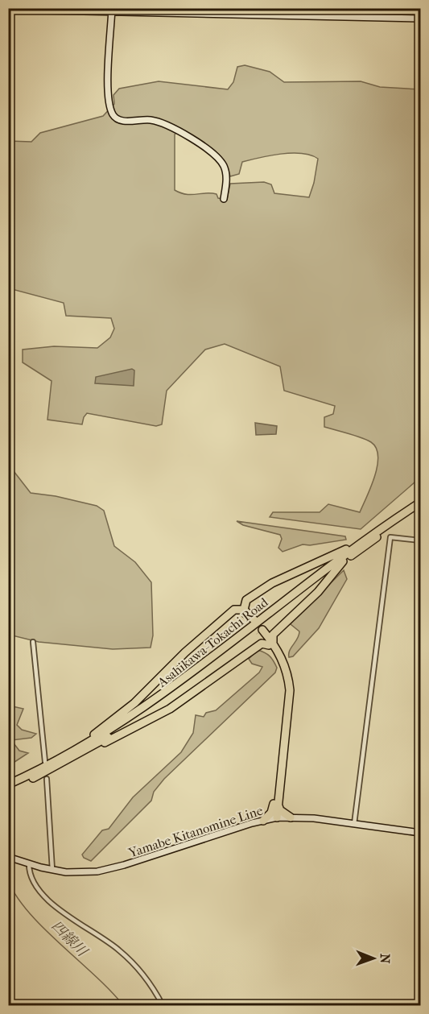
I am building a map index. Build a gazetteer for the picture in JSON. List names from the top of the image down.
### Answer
{
  "streets": {
    "highway": ["Asahikawa-Tokachi Road"],
    "street": ["Yamabe Kitanomine Line"]
  },
  "water": ["四線川"],
  "north": "right"
}
